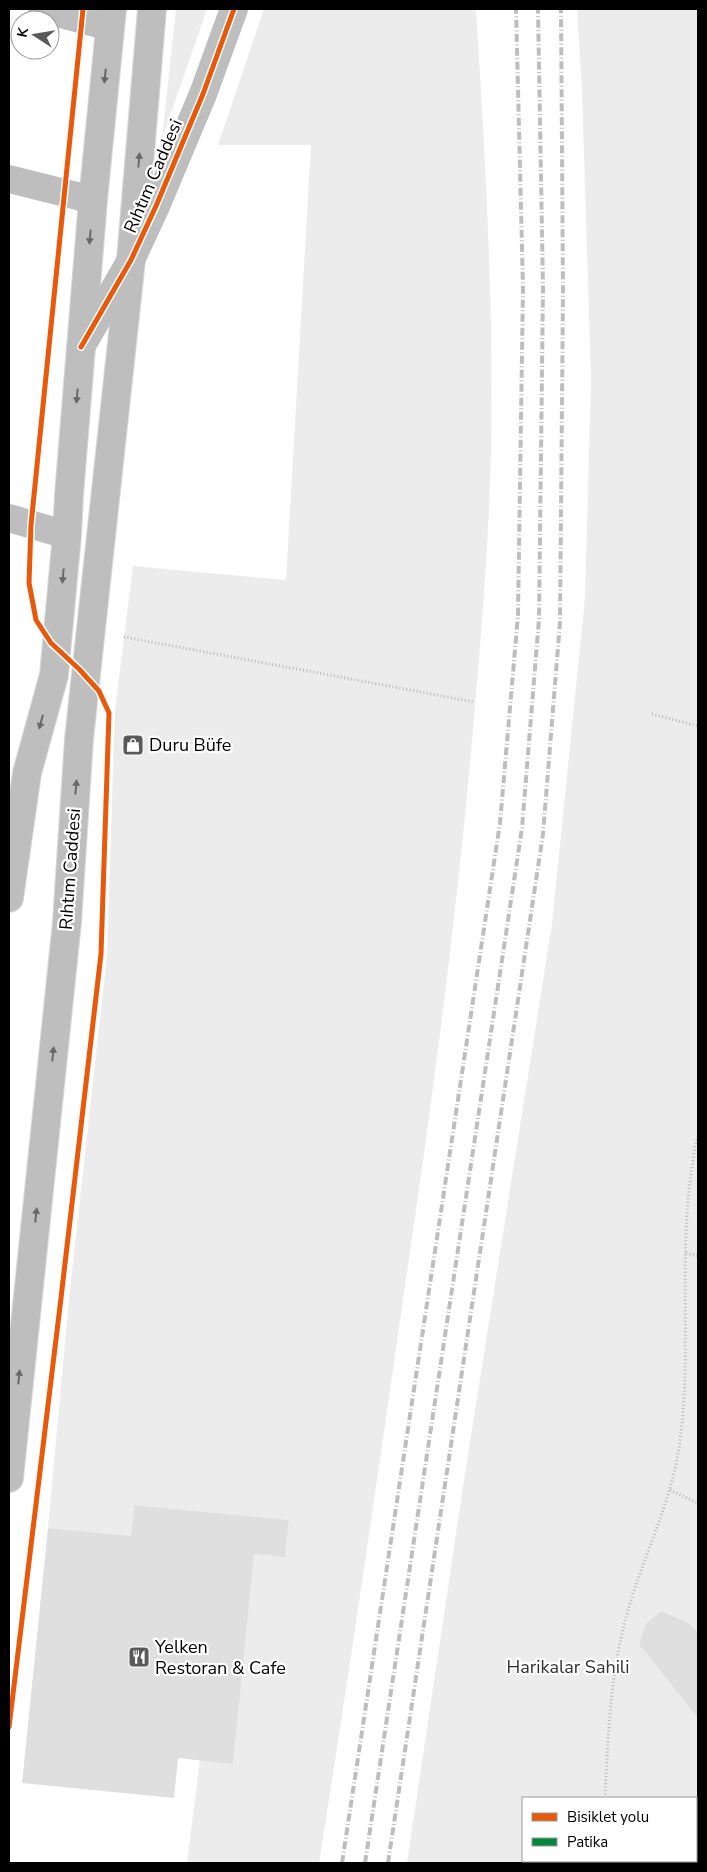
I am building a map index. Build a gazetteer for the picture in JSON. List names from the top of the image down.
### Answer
{
  "streets": {
    "main road": ["Rıhtım Caddesi"]
  },
  "parks": ["Harikalar Sahili"],
  "places": {
    "shop": ["Duru Büfe"],
    "restaurant": ["Yelken Restoran & Cafe"]
  },
  "legend": ["Bisiklet yolu", "Patika"],
  "north": "left"
}
